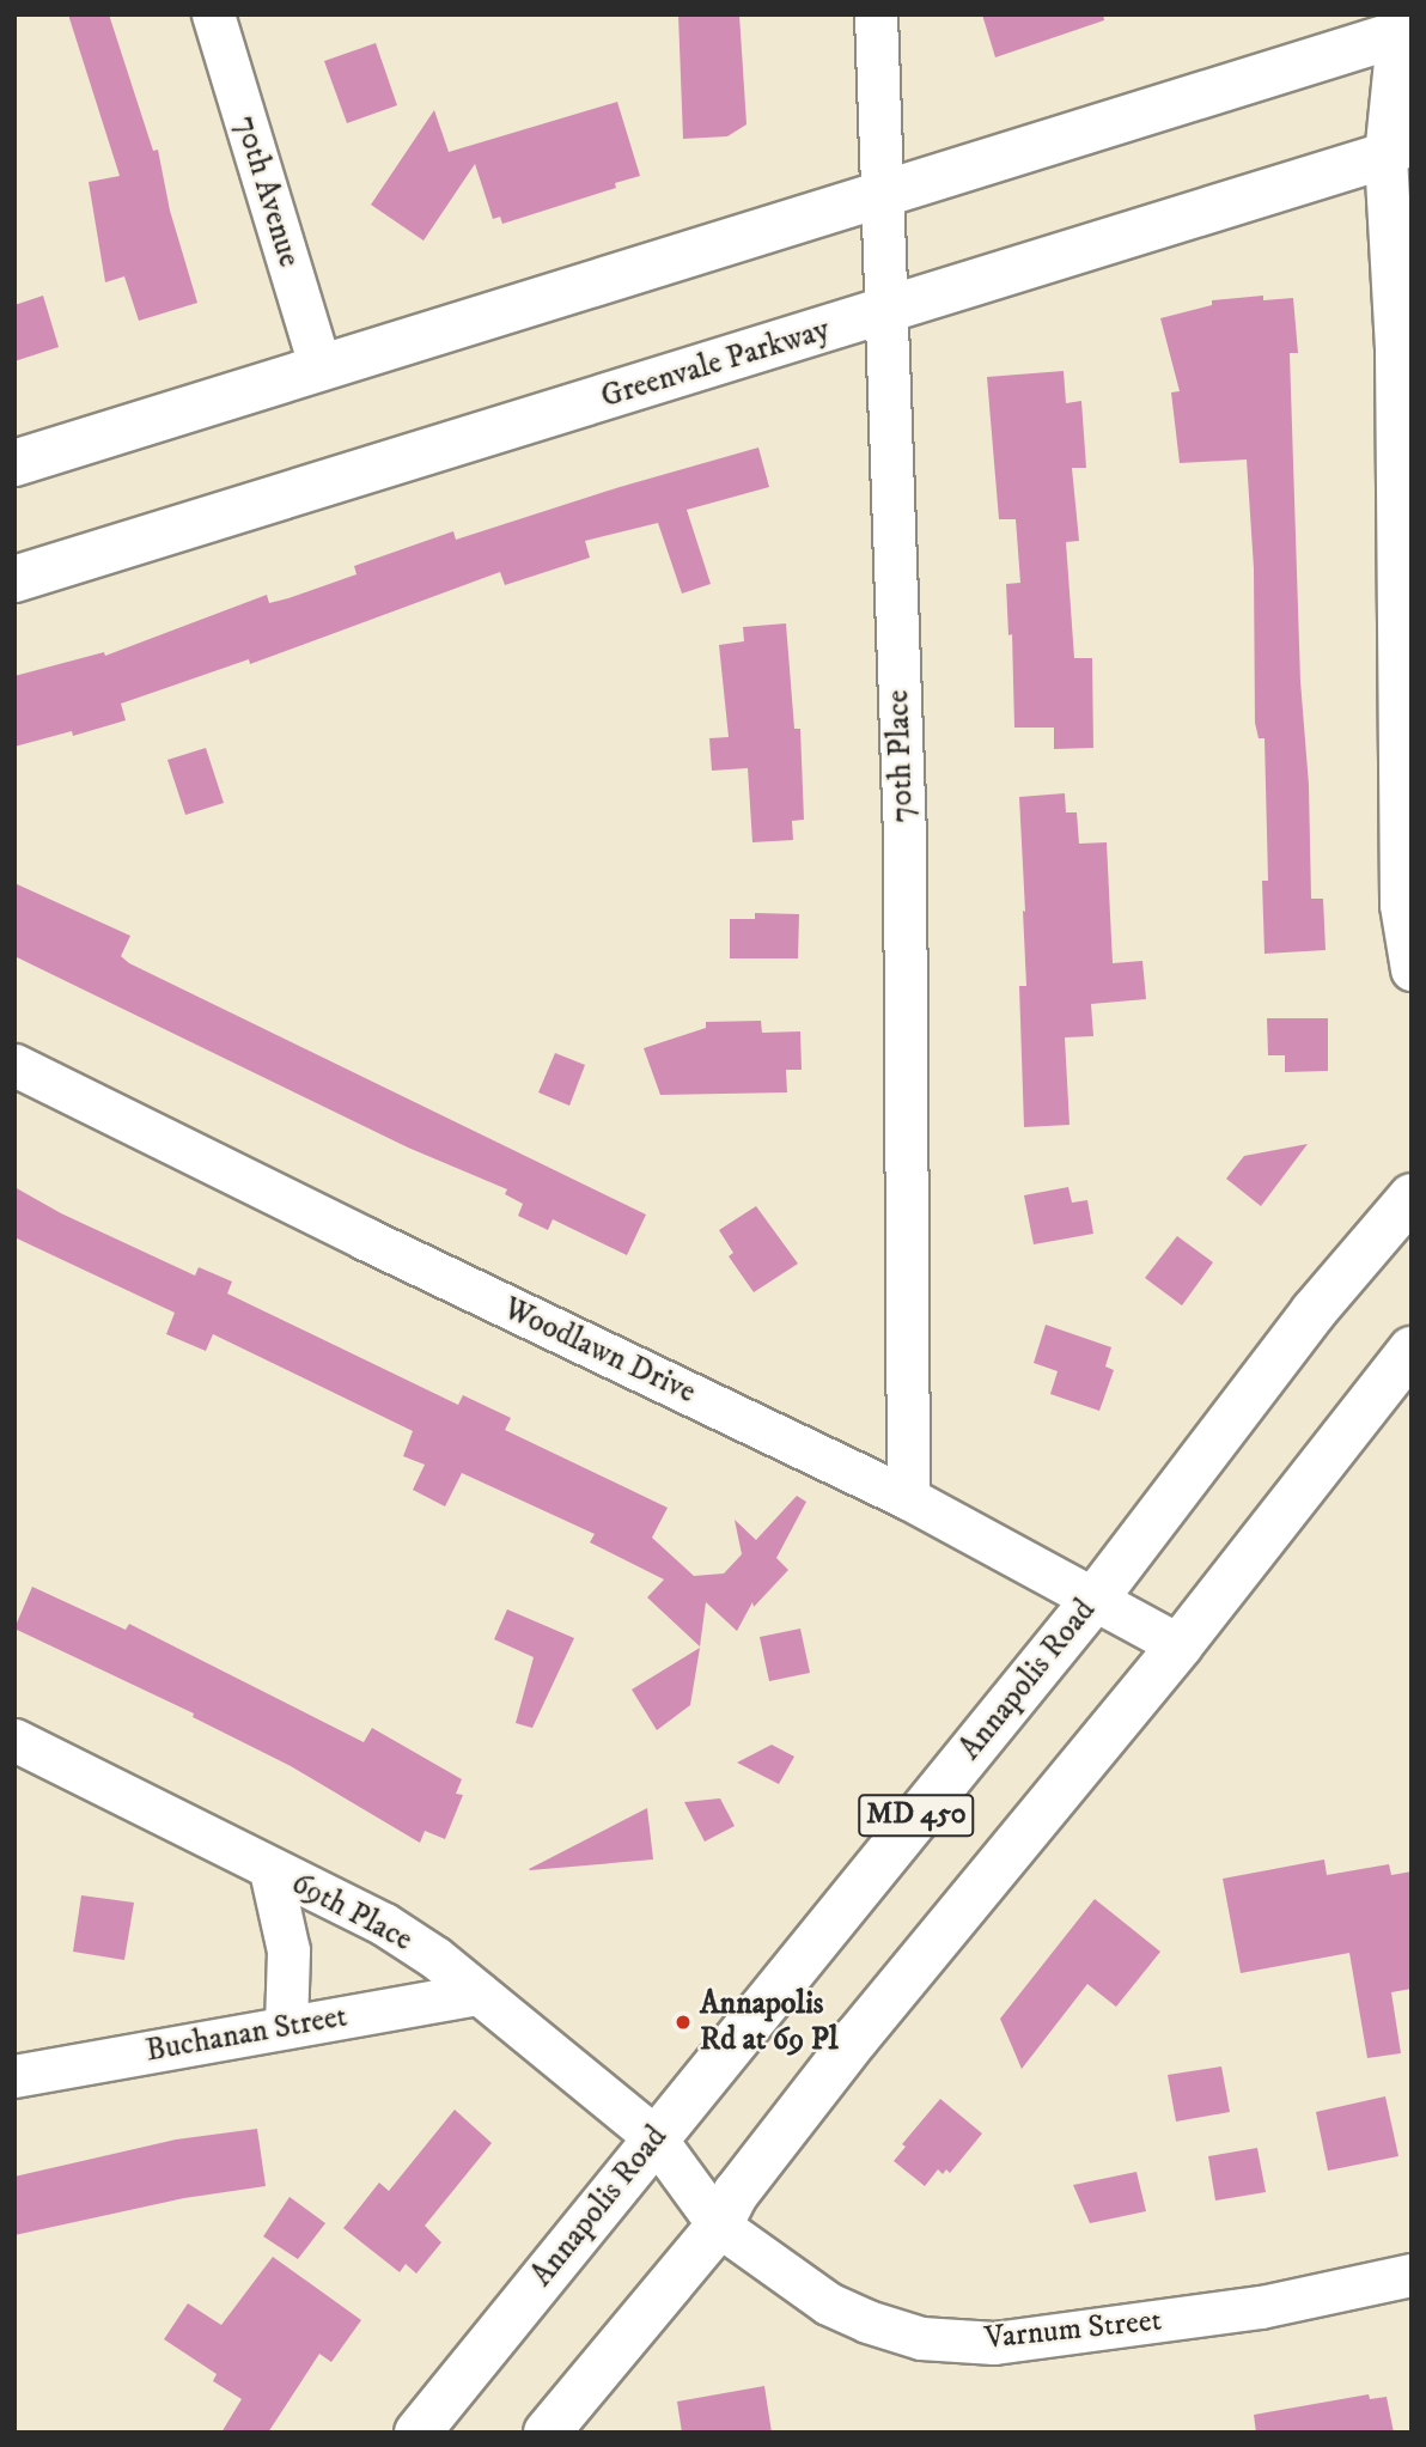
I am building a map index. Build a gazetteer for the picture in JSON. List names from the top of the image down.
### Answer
{
  "streets": {
    "main road": ["Greenvale Parkway", "Annapolis Road", "MD 450"],
    "street": [
      "70th Avenue",
      "70th Place",
      "Woodlawn Drive",
      "69th Place",
      "Buchanan Street",
      "Varnum Street"
    ]
  },
  "crossings": [
    ["Greenvale Parkway", "70th Place"],
    ["70th Place", "Woodlawn Drive"],
    ["Woodlawn Drive", "Annapolis Road"],
    ["Woodlawn Drive", "MD 450"],
    ["Annapolis Road", "69th Place"],
    ["Annapolis Road", "Varnum Street"],
    ["MD 450", "Varnum Street"],
    ["69th Place", "Buchanan Street"],
    ["69th Place", "Varnum Street"]
  ],
  "places": ["Annapolis Rd at 69 Pl"]
}
